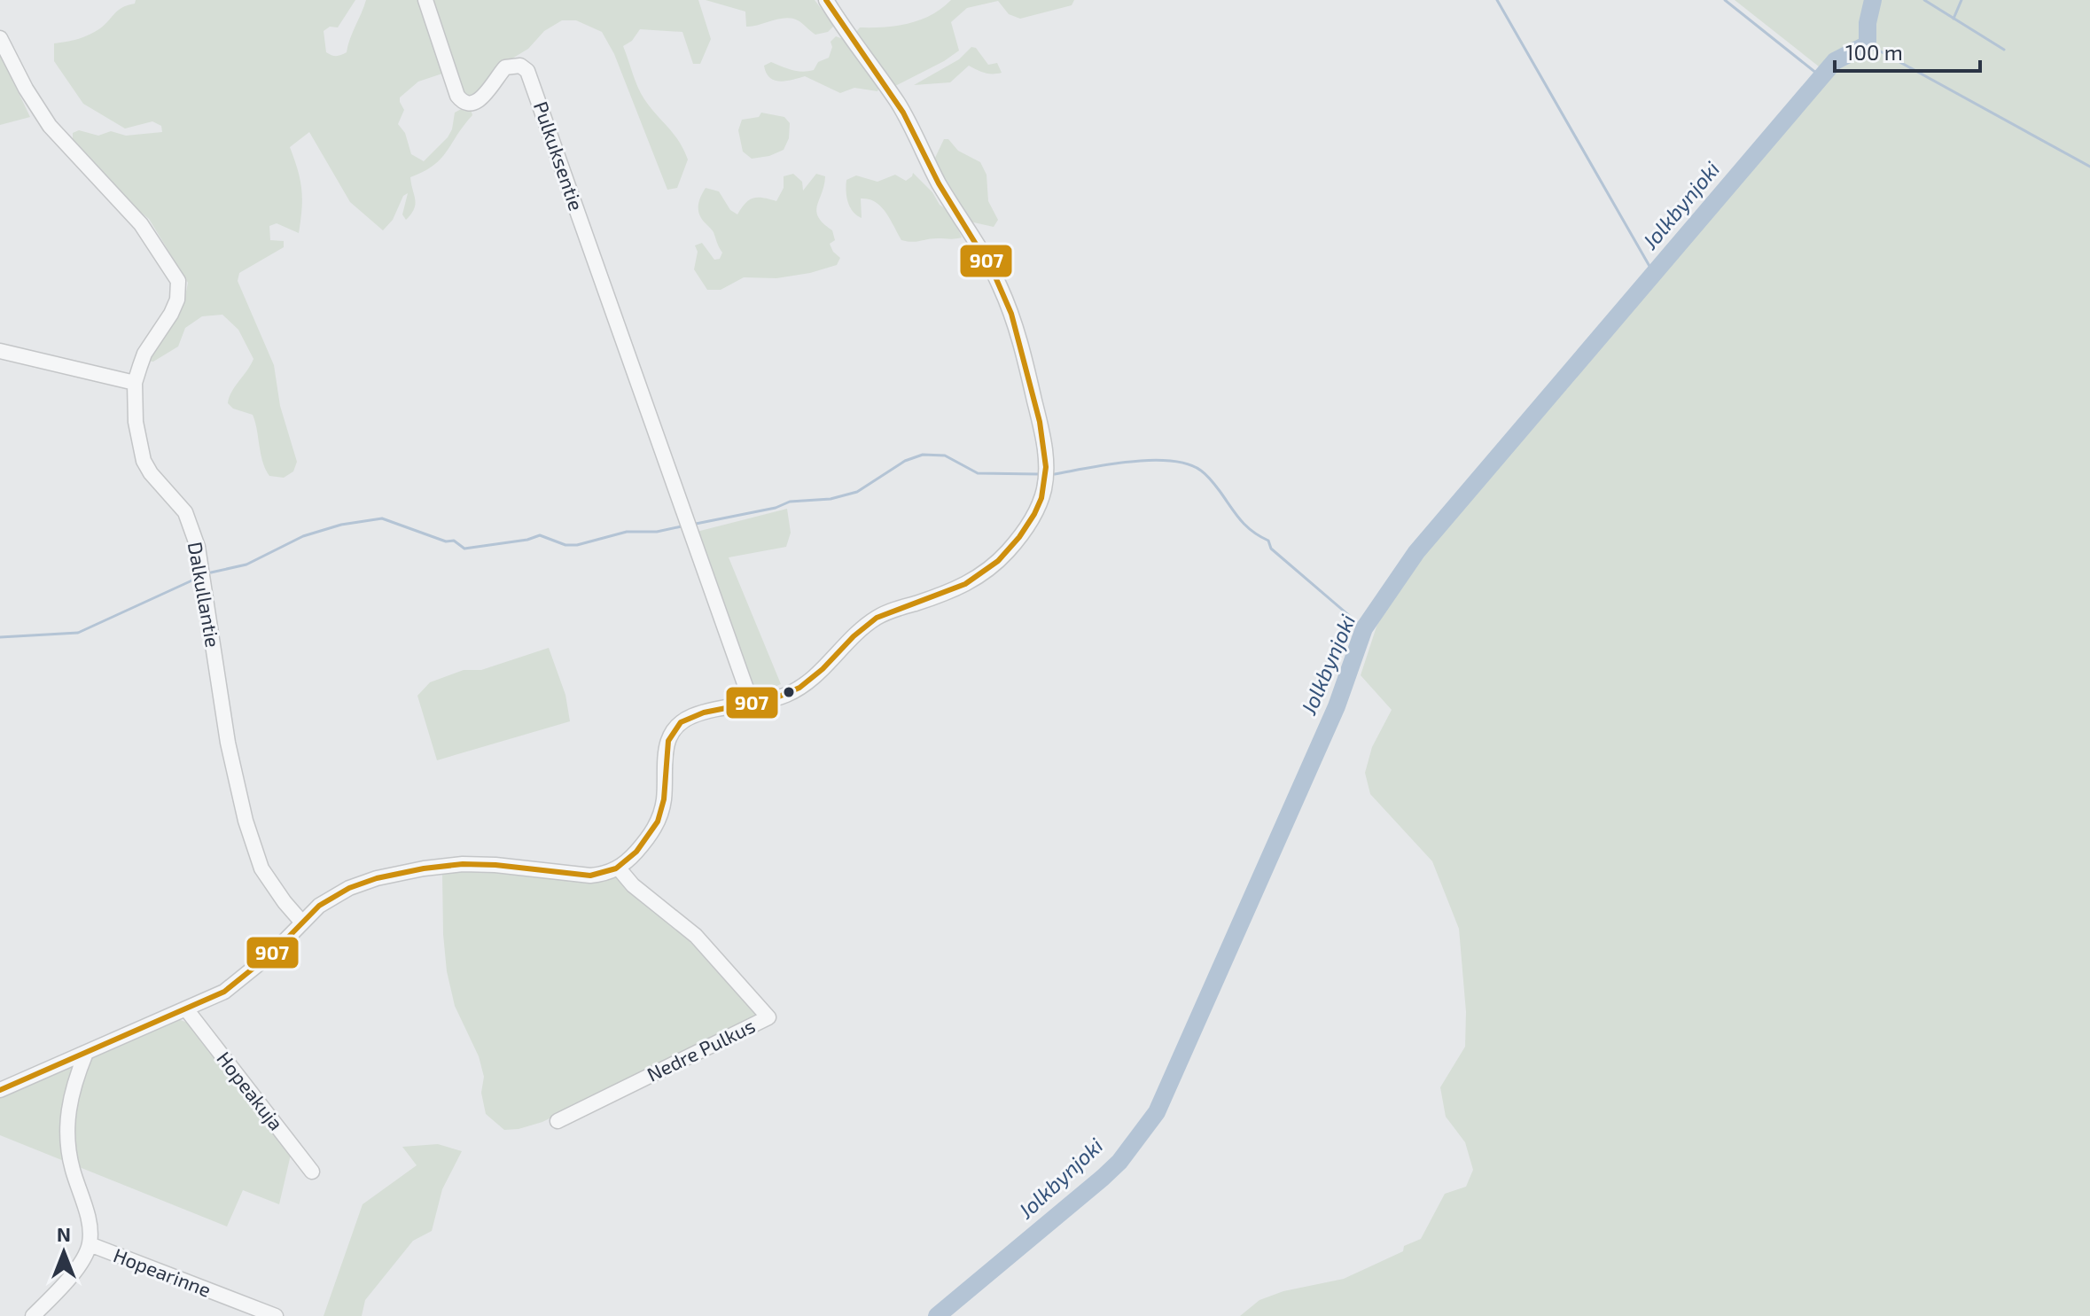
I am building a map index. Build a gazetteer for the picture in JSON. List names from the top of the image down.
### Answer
{
  "streets": {
    "street": [
      "Pulkuksentie",
      "Dalkullantie",
      "Nedre Pulkus",
      "Hopeakuja",
      "Hopearinne"
    ]
  },
  "water": ["Jolkbynjoki"],
  "lines": ["transit line 907"],
  "scale_bar": "100 m",
  "north": "top"
}
